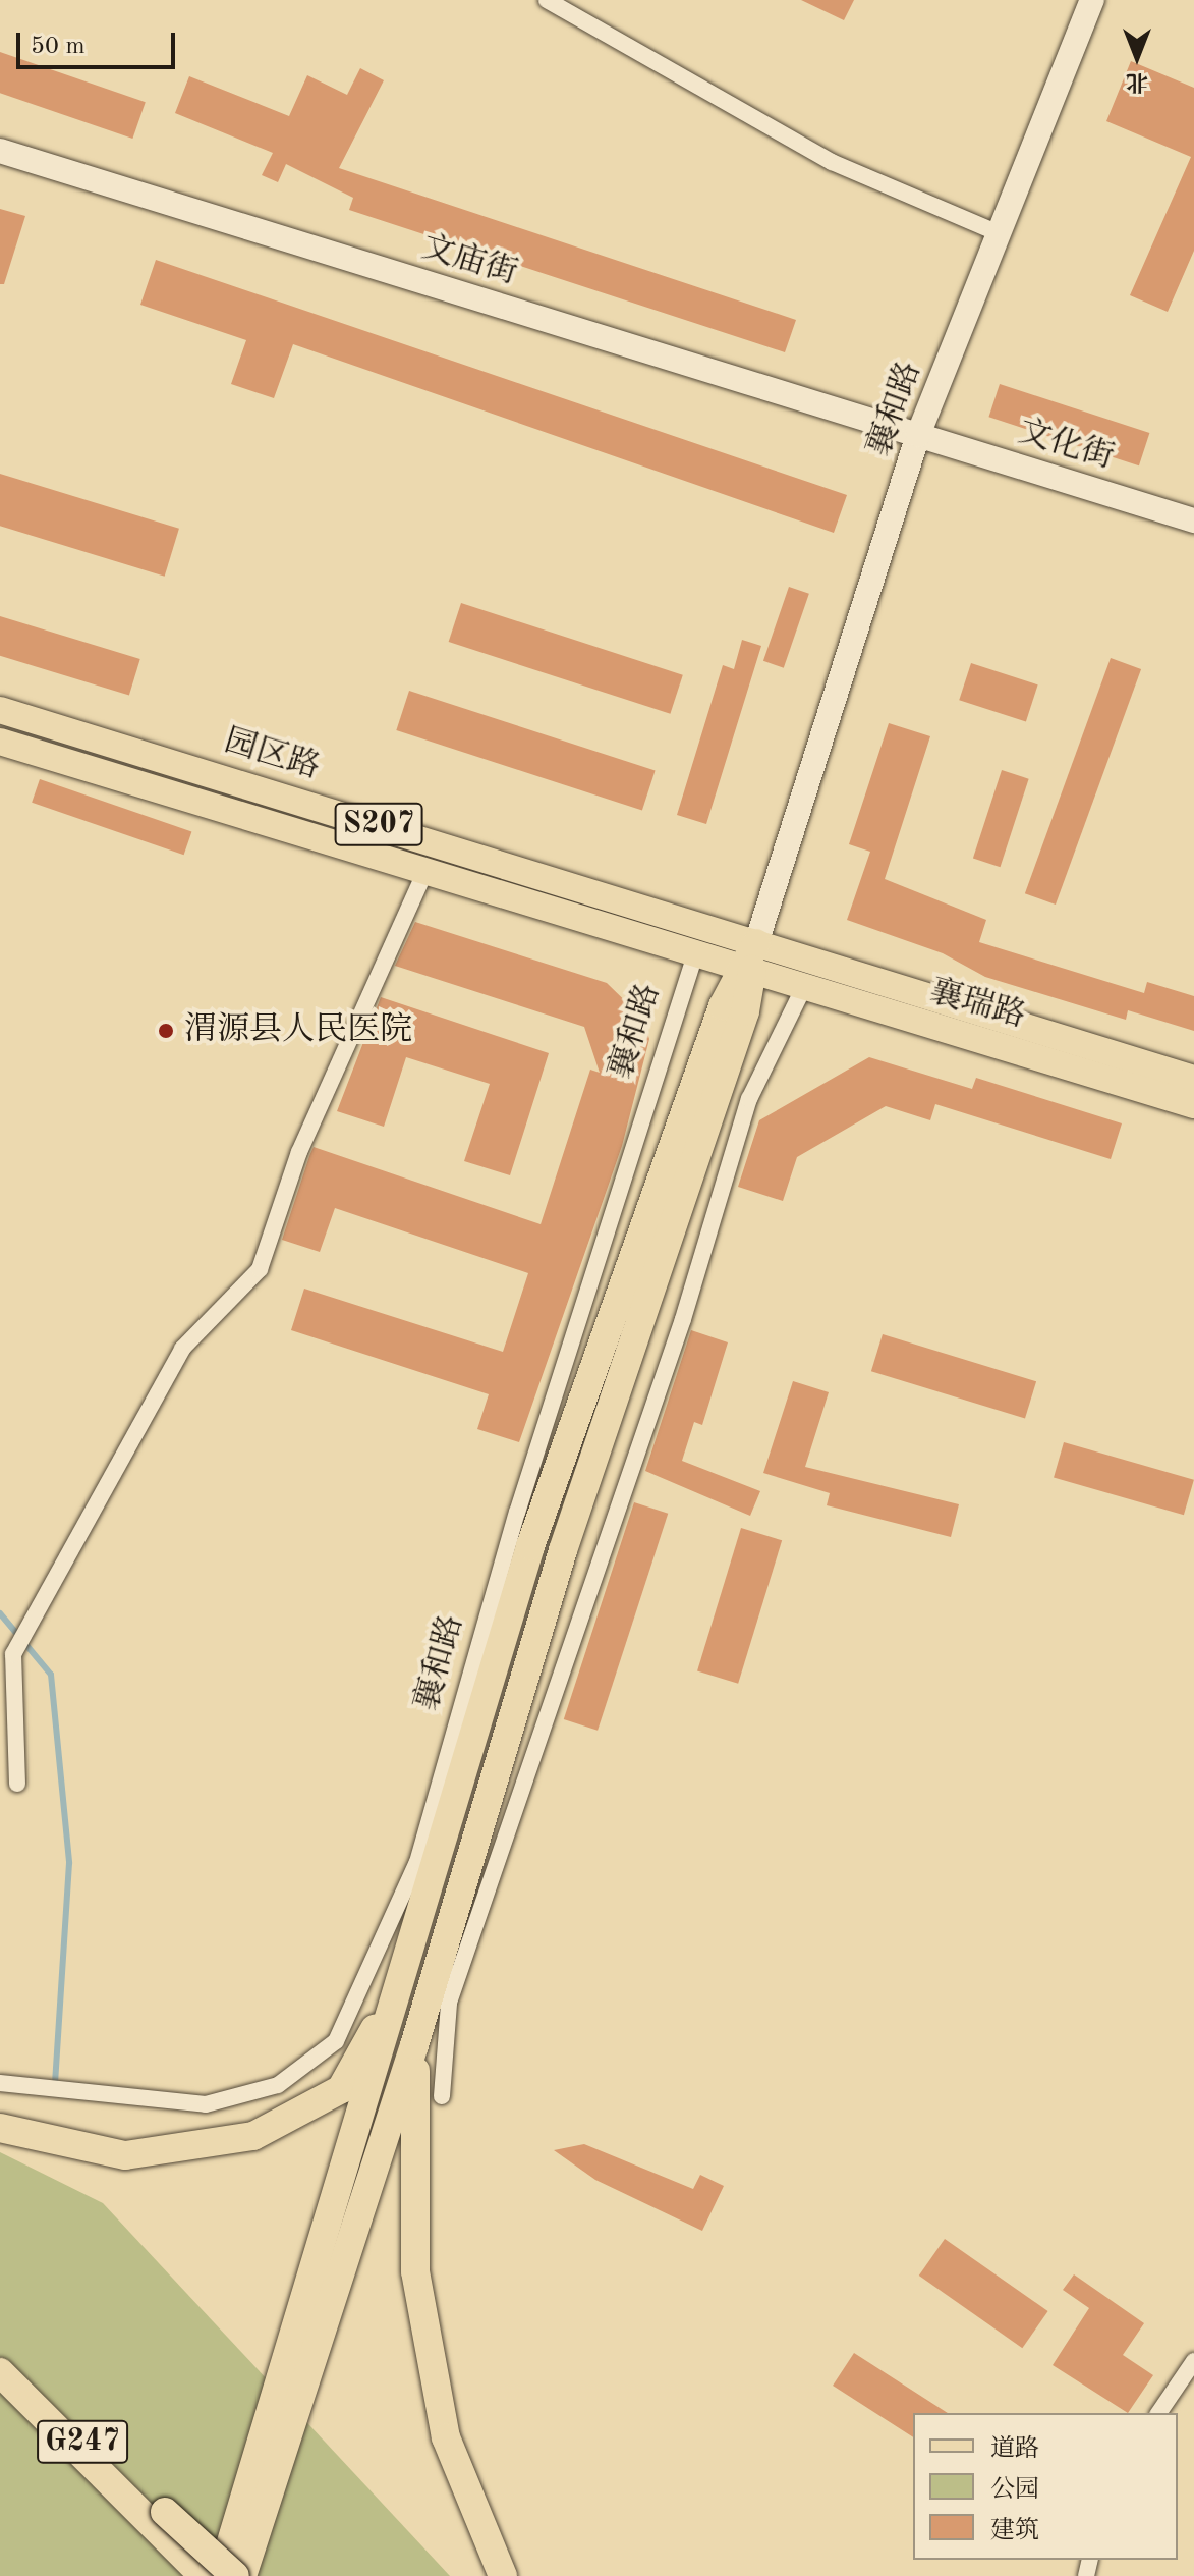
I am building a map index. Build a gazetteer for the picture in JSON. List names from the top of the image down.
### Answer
{
  "streets": {
    "highway": ["G247"],
    "main road": [
      "文庙街",
      "襄和路",
      "文化街",
      "园区路",
      "S207",
      "襄瑞路"
    ]
  },
  "crossings": [
    ["文庙街", "襄和路"],
    ["文庙街", "文化街"],
    ["襄和路", "文化街"],
    ["襄和路", "园区路"],
    ["襄和路", "襄瑞路"],
    ["园区路", "襄瑞路"]
  ],
  "places": ["渭源县人民医院"],
  "legend": ["道路", "公园", "建筑"],
  "scale_bar": "50 m",
  "north": "bottom"
}
